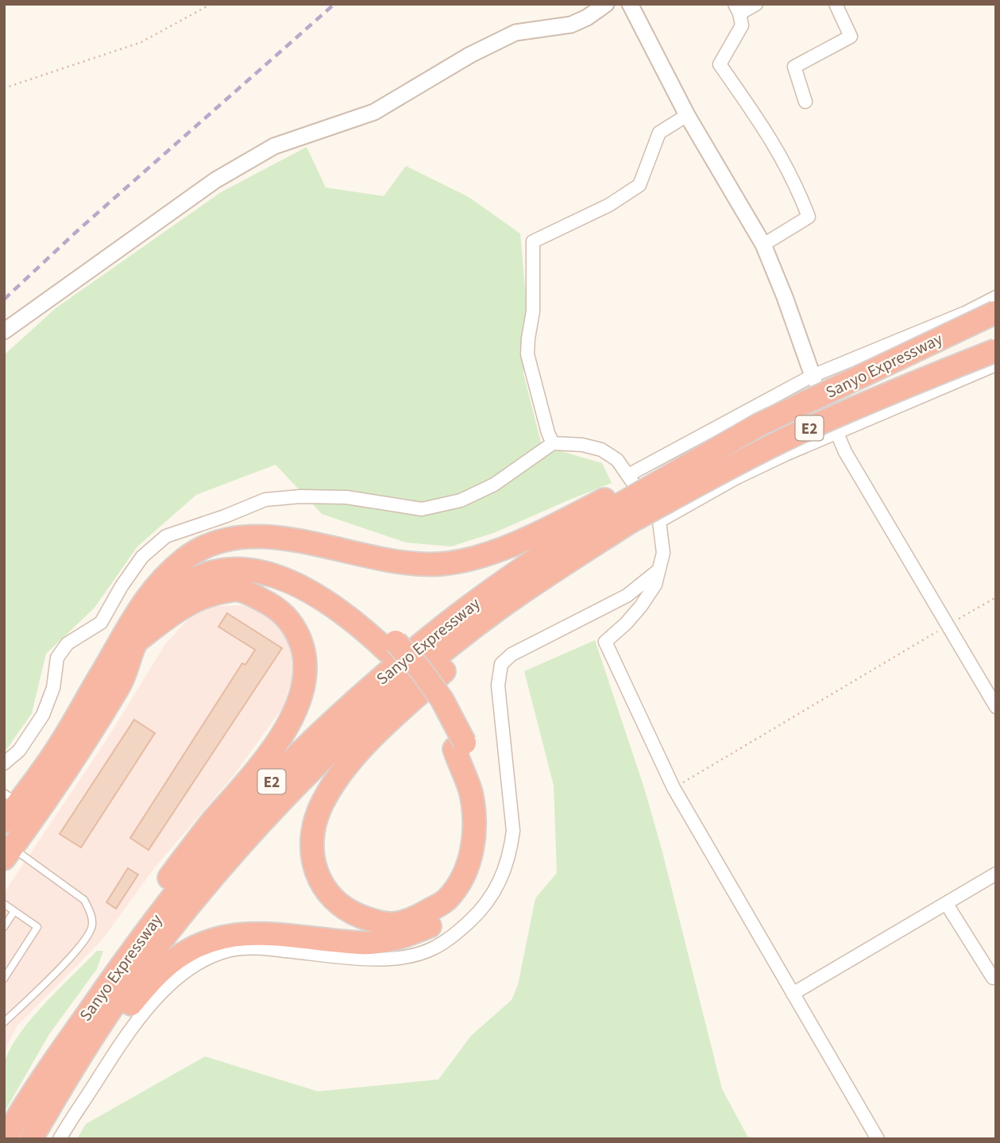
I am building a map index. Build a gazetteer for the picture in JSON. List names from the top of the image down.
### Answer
{
  "streets": {
    "highway": ["Sanyo Expressway", "E2"]
  }
}
